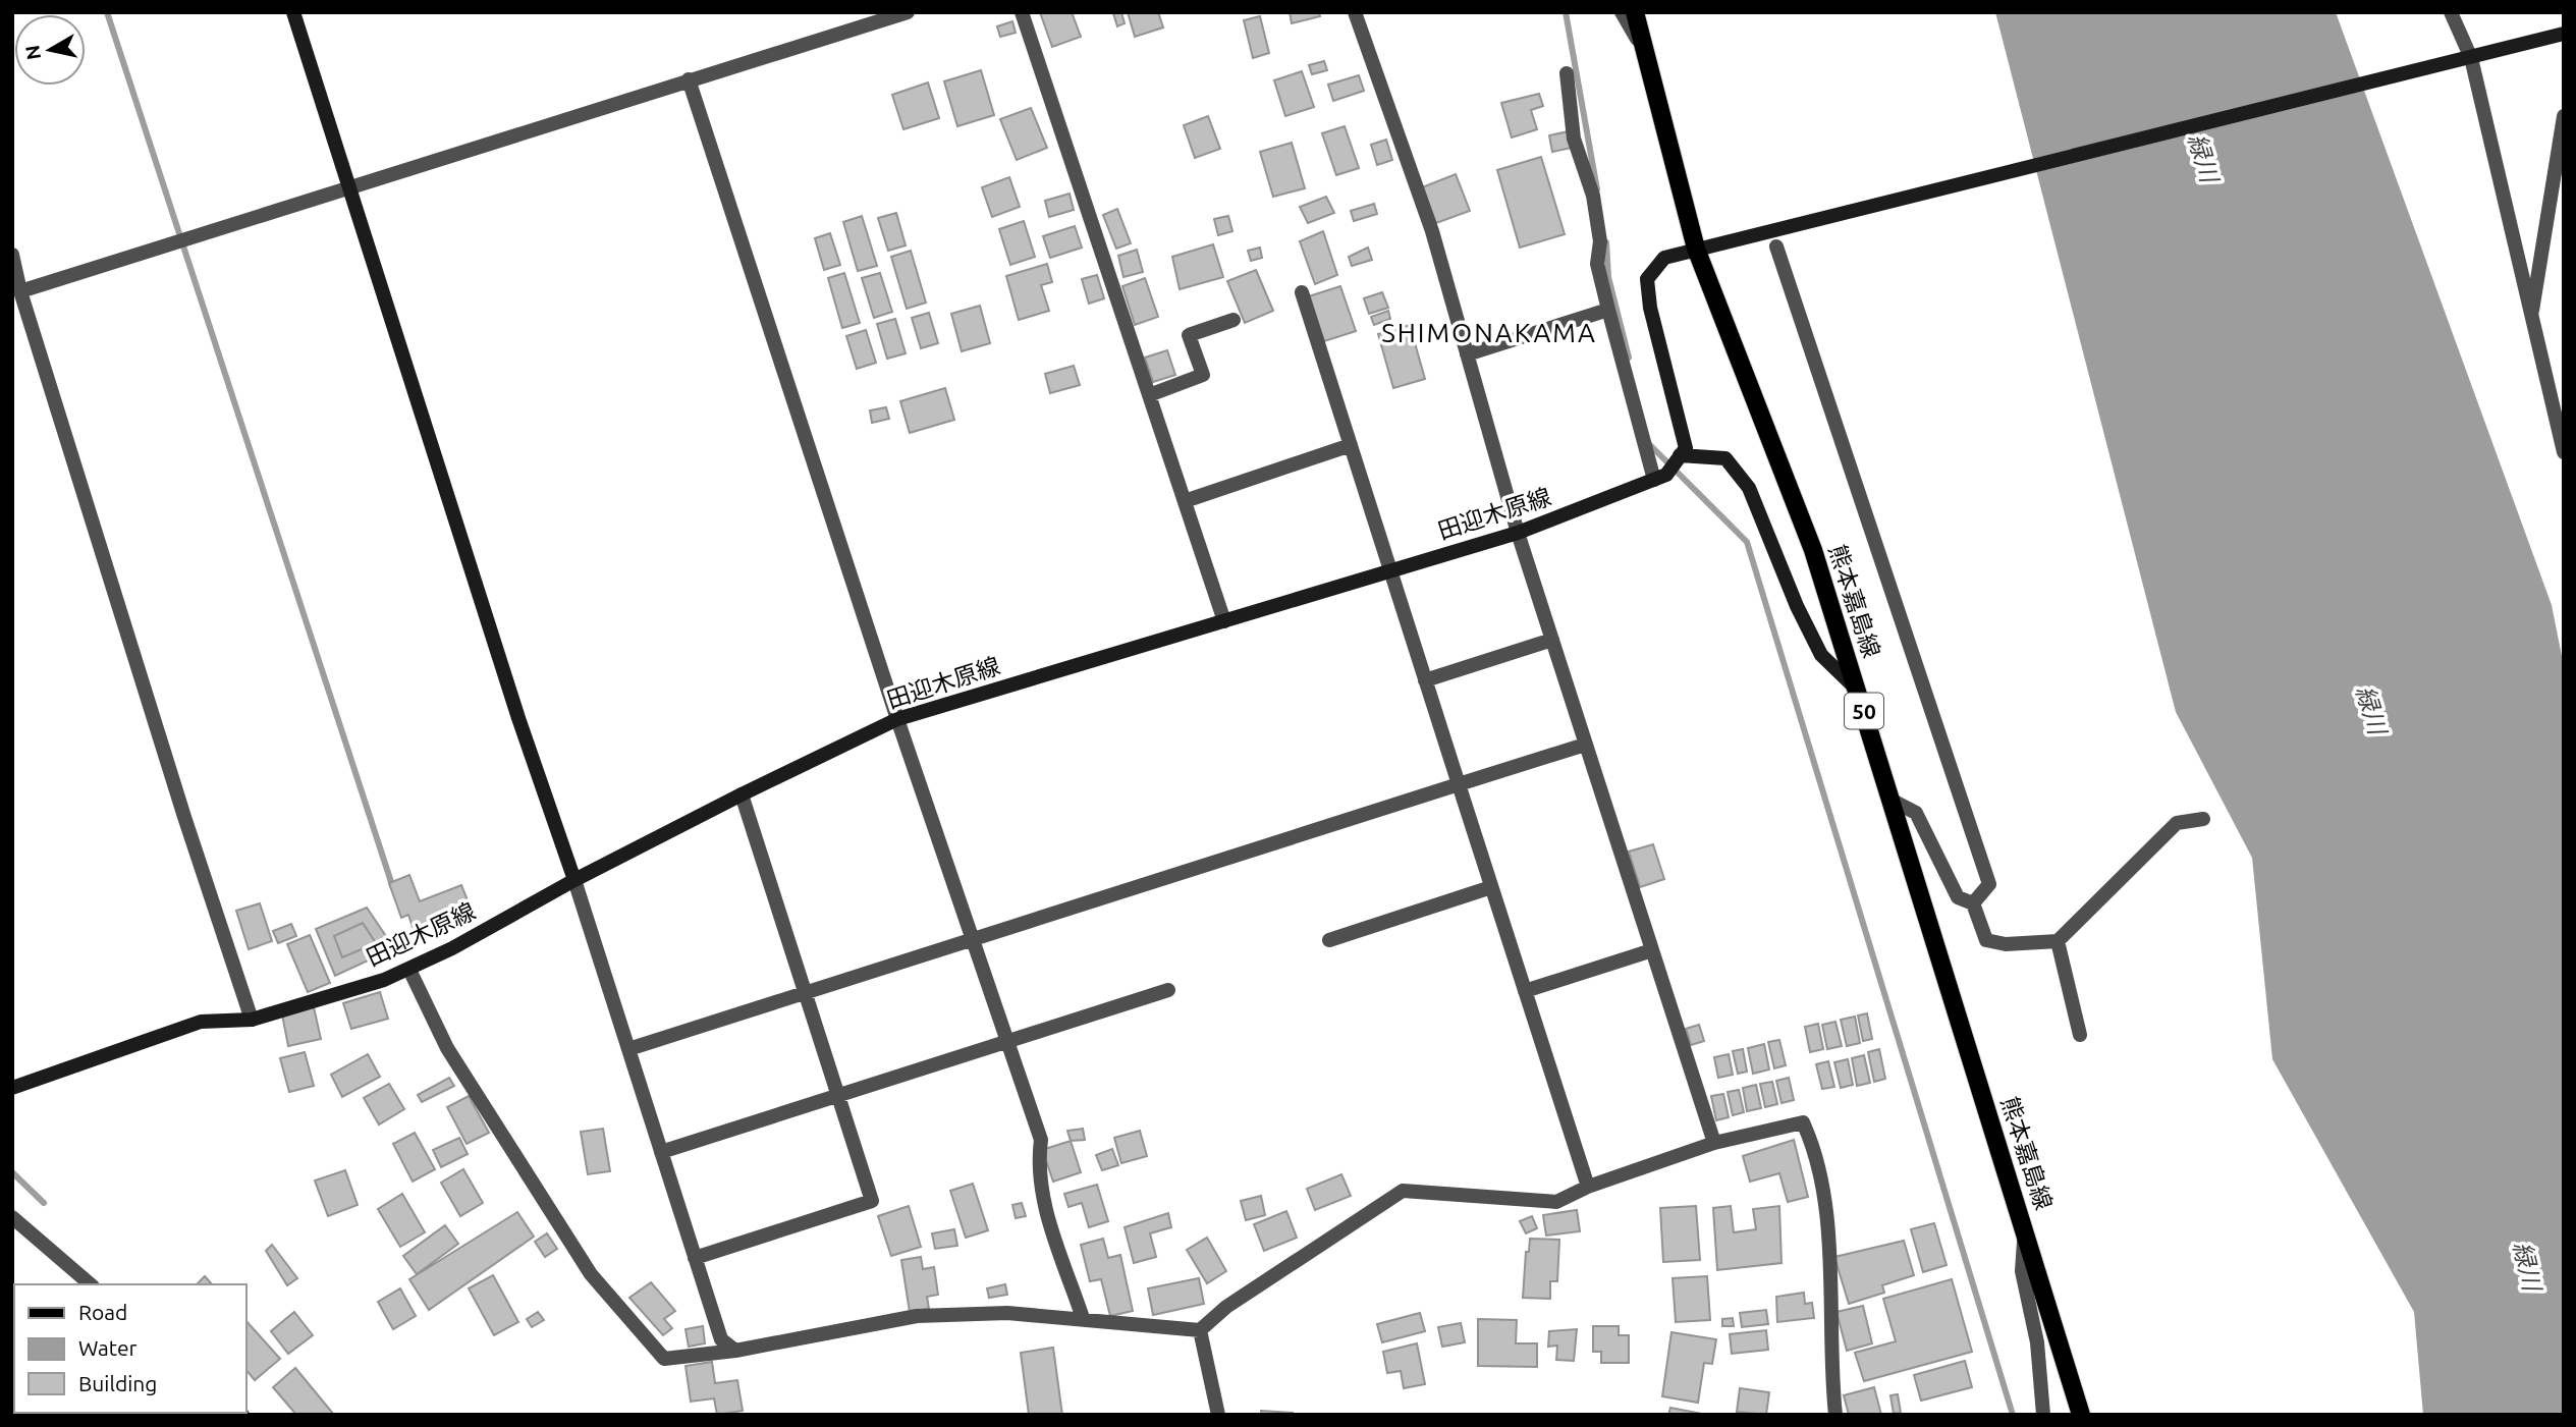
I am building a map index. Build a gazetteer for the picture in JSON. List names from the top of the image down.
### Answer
{
  "streets": {
    "main road": ["田迎木原線", "熊本嘉島線", "50"]
  },
  "districts": ["SHIMONAKAMA"],
  "water": ["緑川"],
  "legend": ["Road", "Water", "Building"],
  "north": "left"
}
